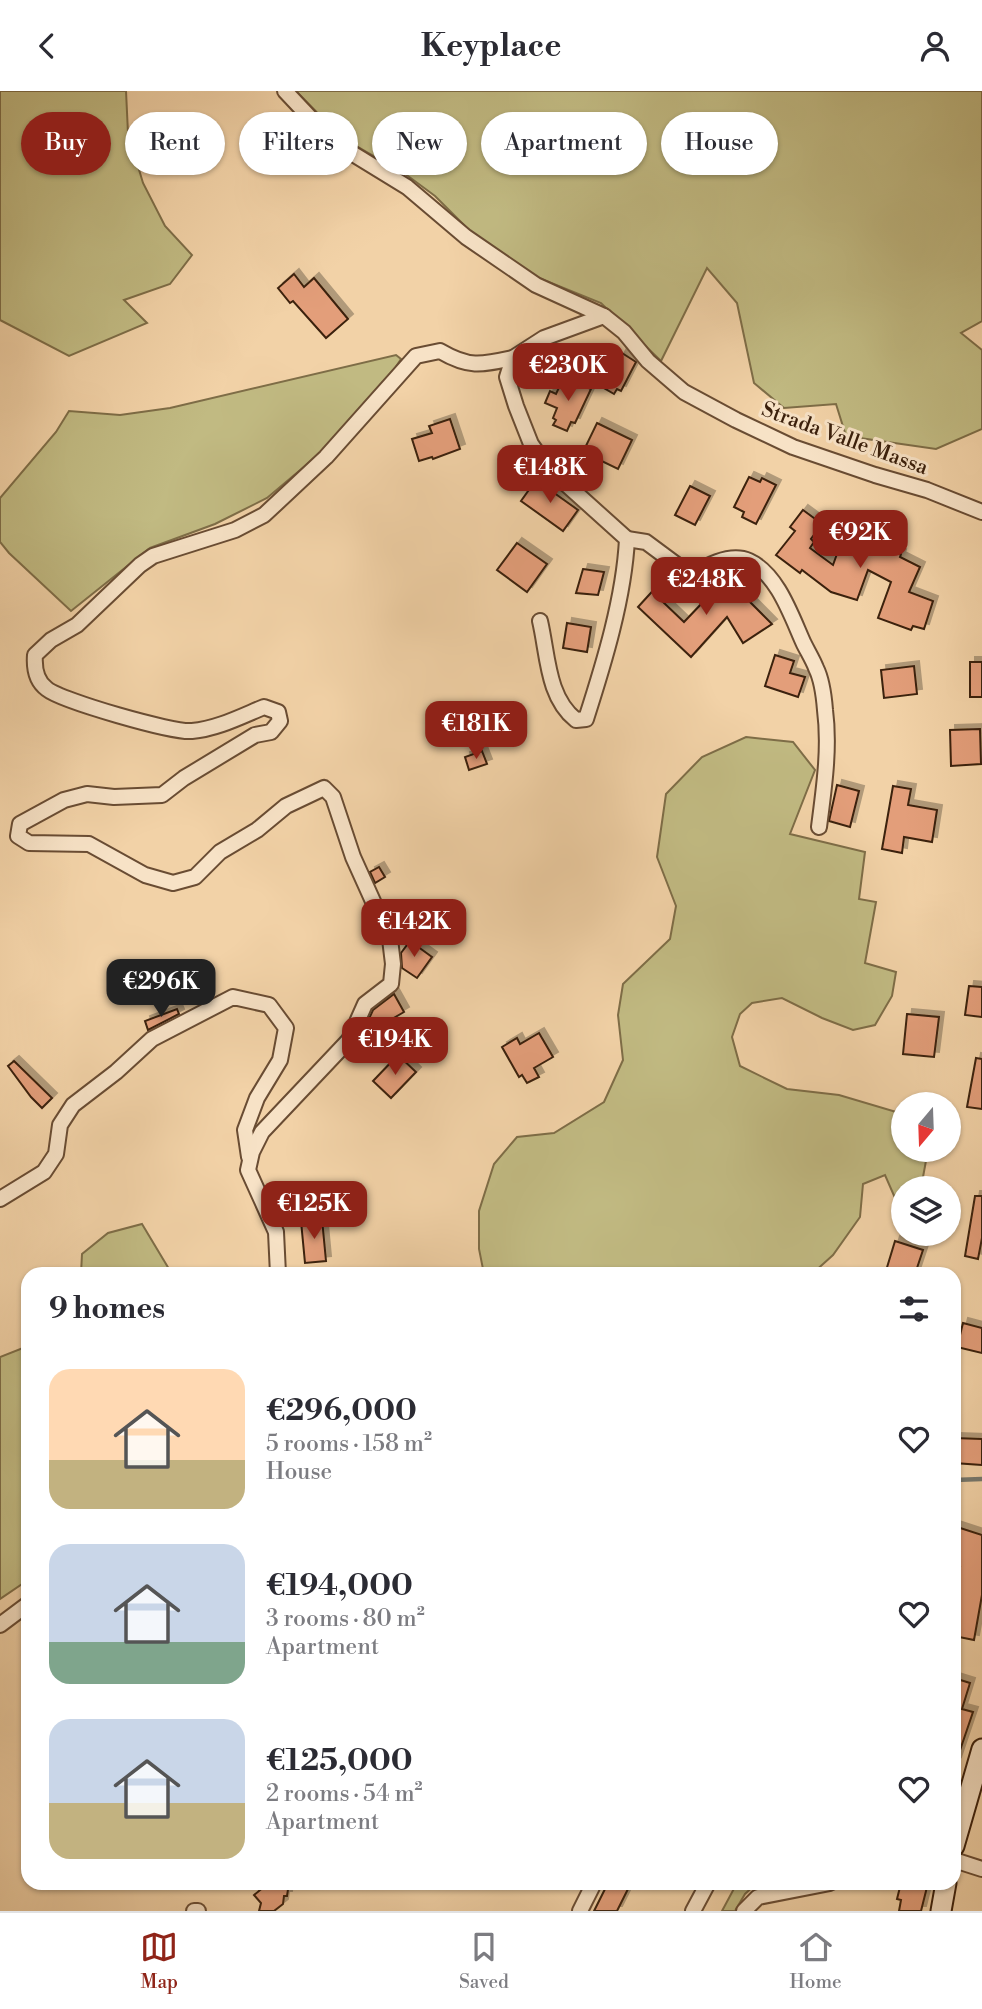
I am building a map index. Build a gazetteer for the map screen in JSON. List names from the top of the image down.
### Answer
{
  "streets": {
    "street": ["Strada Valle Massa"]
  },
  "north": "bottom",
  "page": {
    "header": "Keyplace",
    "chip": [
      "Buy",
      "Rent",
      "Filters",
      "New",
      "Apartment",
      "House"
    ],
    "price": [
      "€230K",
      "€148K",
      "€92K",
      "€248K",
      "€181K",
      "€142K",
      "€296K",
      "€194K",
      "€125K"
    ],
    "heading": "9 homes",
    "list": [
      {
        "name": "€296,000",
        "note": "5 rooms · 158 m² · House"
      },
      {
        "name": "€194,000",
        "note": "3 rooms · 80 m² · Apartment"
      },
      {
        "name": "€125,000",
        "note": "2 rooms · 54 m² · Apartment"
      }
    ],
    "tabs": ["Map", "Saved", "Home"]
  }
}
